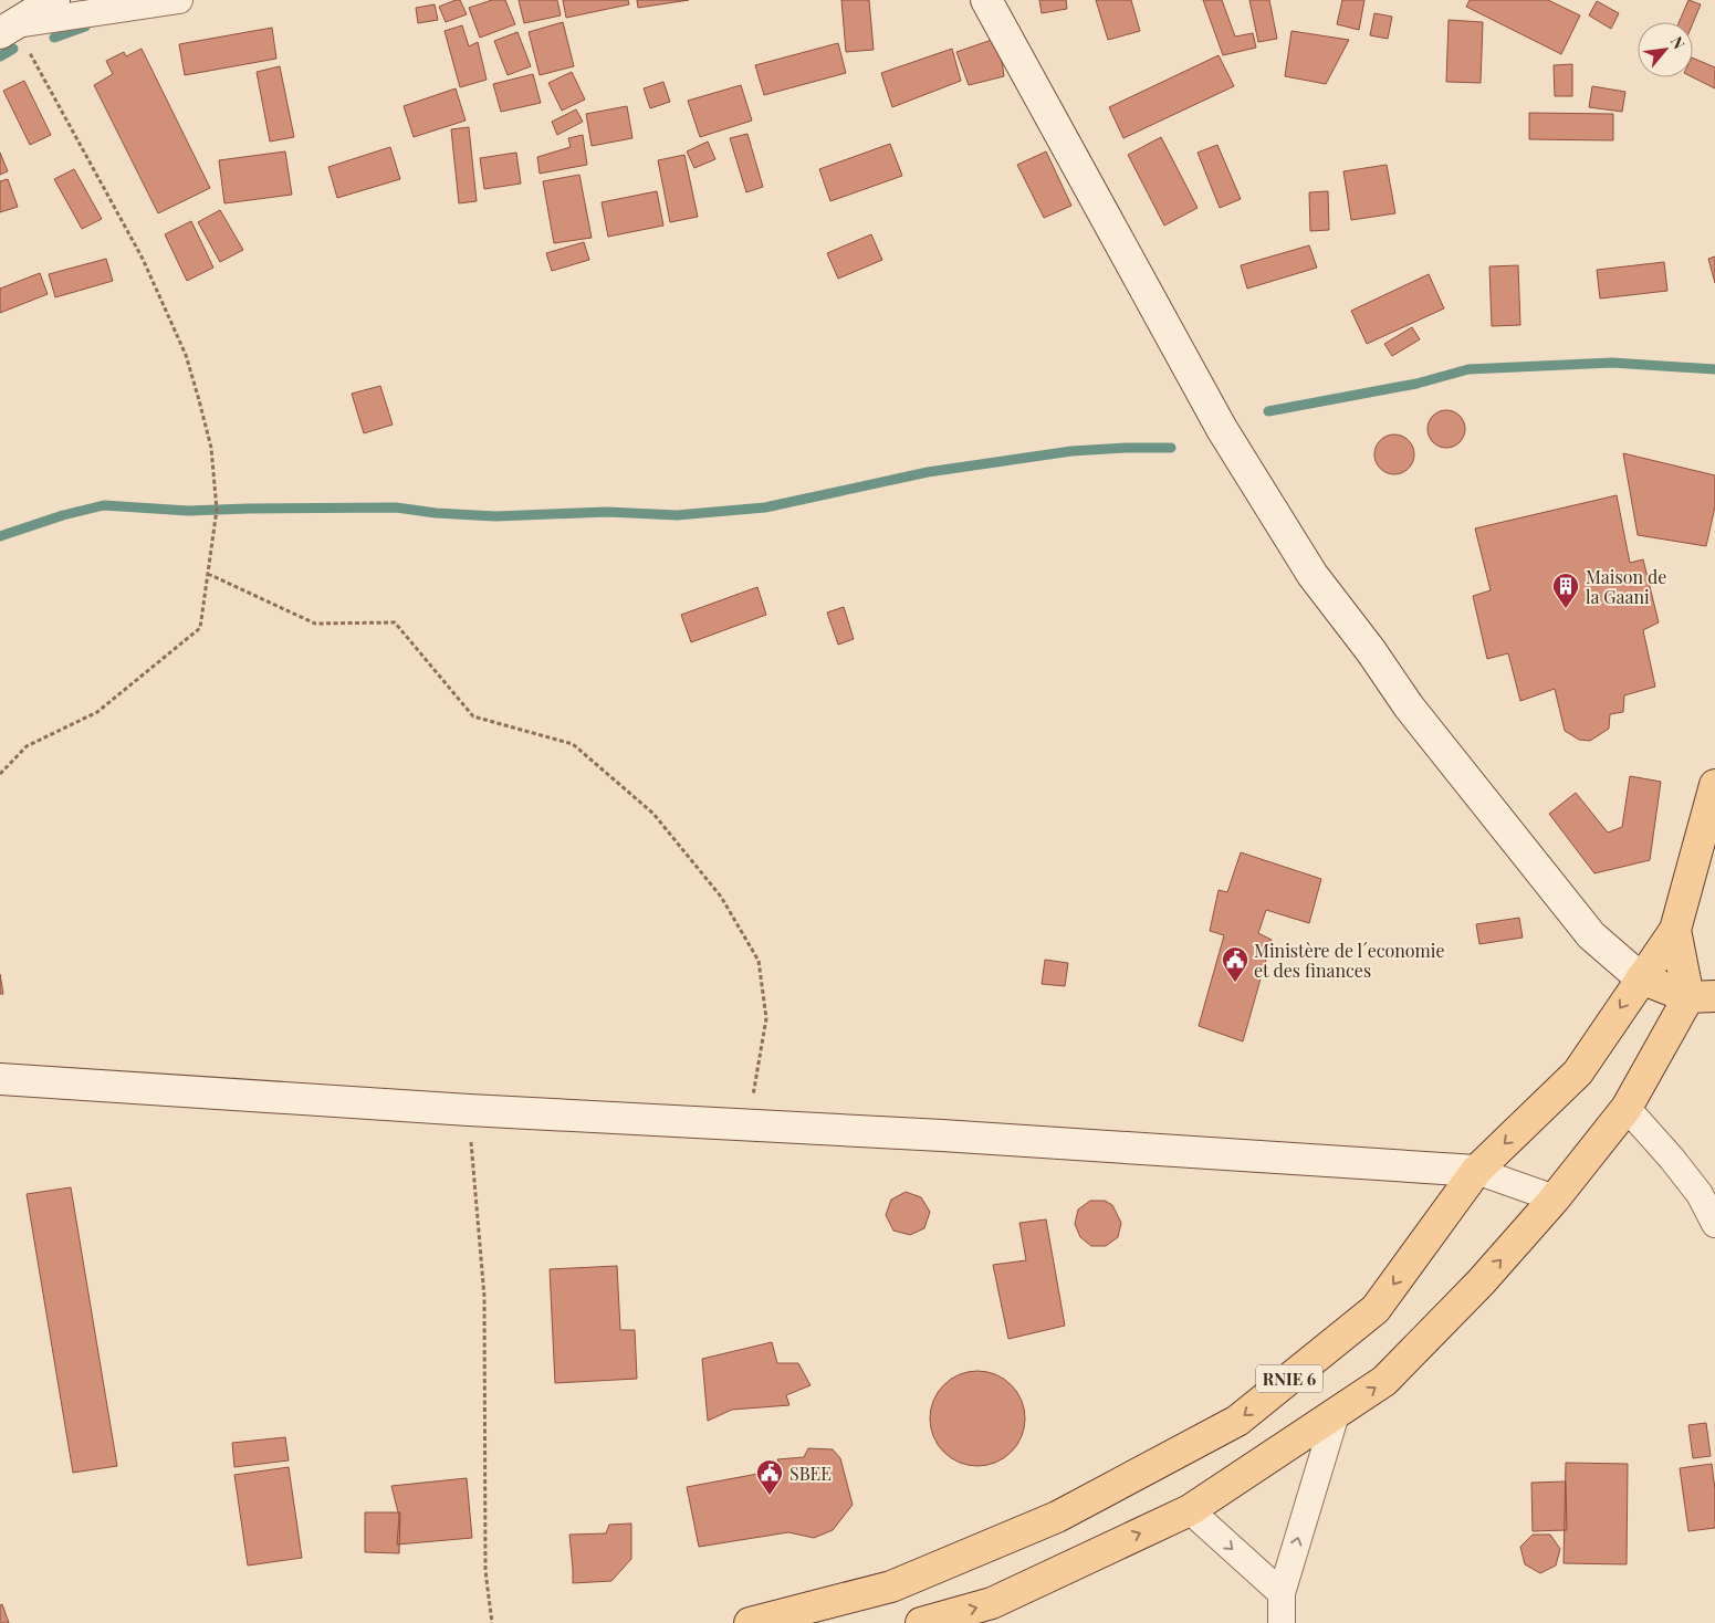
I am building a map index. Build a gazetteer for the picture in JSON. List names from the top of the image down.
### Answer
{
  "streets": {
    "main road": ["RNIE 6"]
  },
  "places": {
    "building": ["Maison de la Gaani"],
    "public building": ["Ministère de l´economie et des finances", "SBEE"]
  },
  "north": "top right"
}
